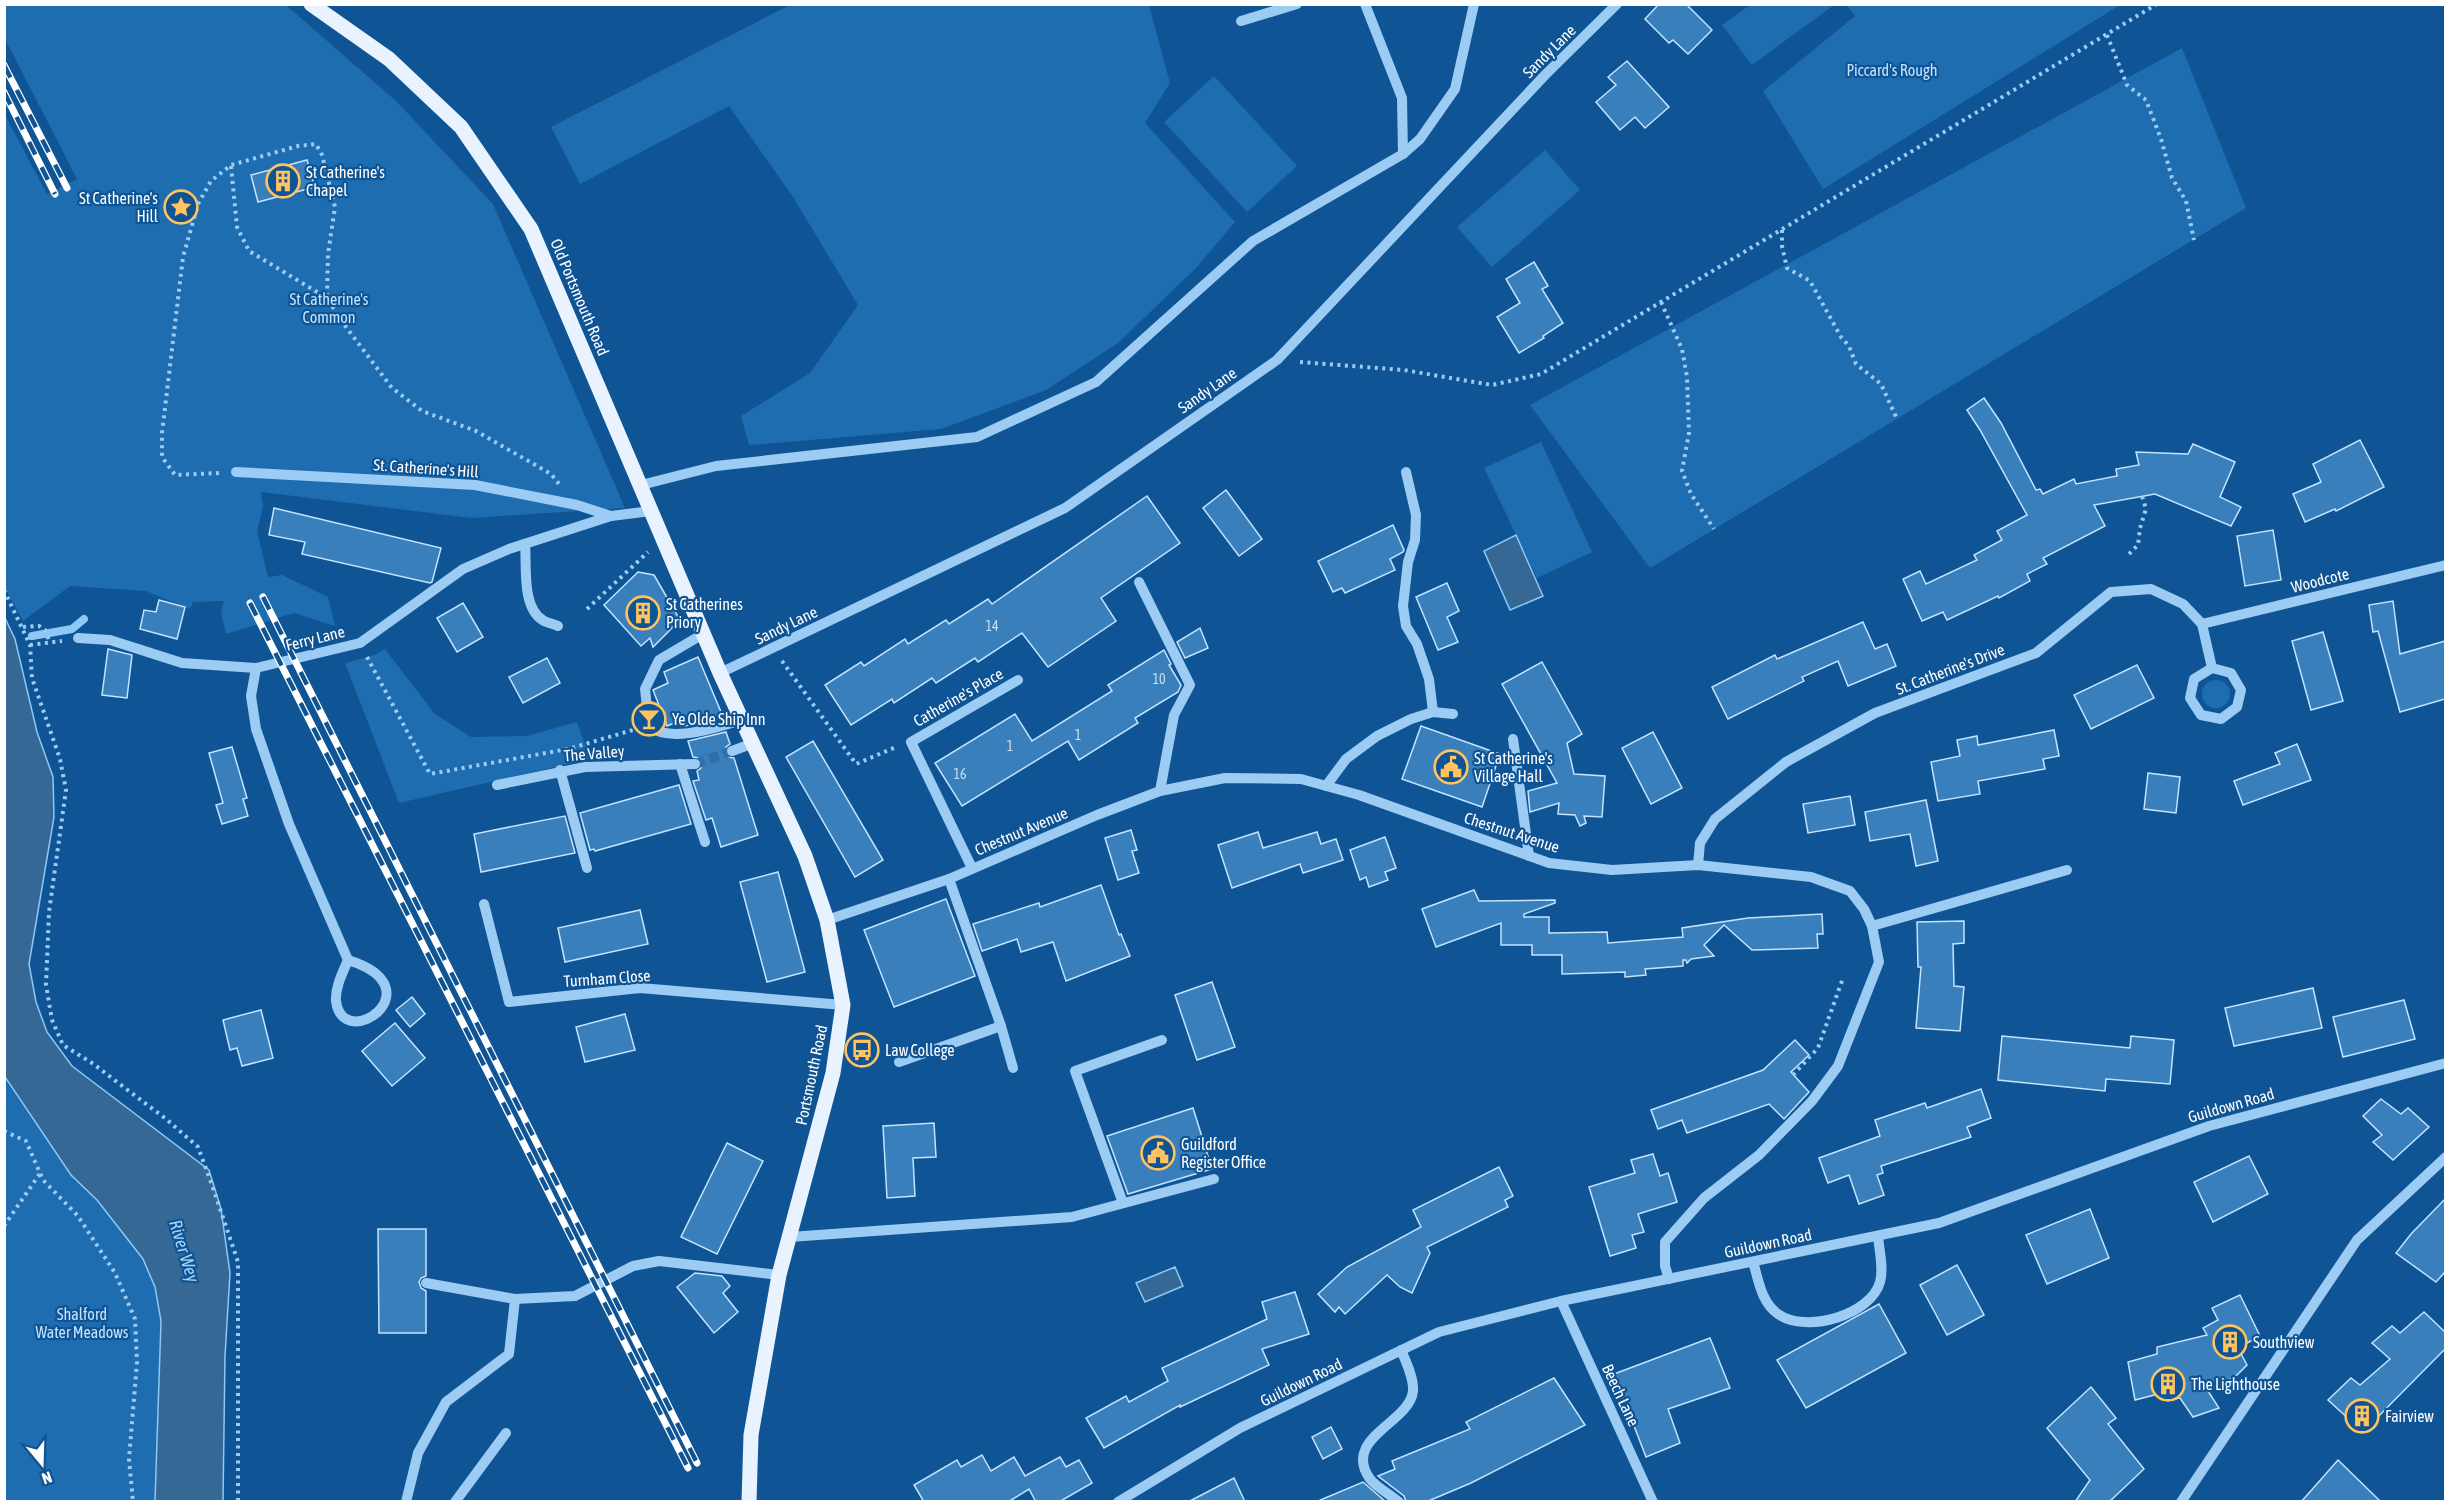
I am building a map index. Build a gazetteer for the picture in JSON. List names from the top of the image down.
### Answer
{
  "streets": {
    "main road": ["Old Portsmouth Road", "Portsmouth Road"],
    "street": [
      "Sandy Lane",
      "St. Catherine's Hill",
      "Woodcote",
      "Ferry Lane",
      "St. Catherine's Drive",
      "Catherine's Place",
      "The Valley",
      "Chestnut Avenue",
      "Turnham Close",
      "Guildown Road",
      "Beech Lane"
    ]
  },
  "crossings": [
    ["Sandy Lane", "Old Portsmouth Road"],
    ["Sandy Lane", "Portsmouth Road"],
    ["Old Portsmouth Road", "Ferry Lane"],
    ["Old Portsmouth Road", "Portsmouth Road"],
    ["St. Catherine's Hill", "Ferry Lane"],
    ["Woodcote", "St. Catherine's Drive"],
    ["St. Catherine's Drive", "Chestnut Avenue"],
    ["Catherine's Place", "Chestnut Avenue"],
    ["Chestnut Avenue", "Portsmouth Road"],
    ["Chestnut Avenue", "Guildown Road"],
    ["Turnham Close", "Portsmouth Road"],
    ["Guildown Road", "Beech Lane"]
  ],
  "water": ["River Wey"],
  "parks": ["Piccard's Rough", "St Catherine's Common", "Shalford Water Meadows"],
  "places": {
    "building": [
      "St Catherine's Chapel",
      "St Catherines Priory",
      "Southview",
      "The Lighthouse",
      "Fairview"
    ],
    "place": ["St Catherine's Hill"],
    "bar": ["Ye Olde Ship Inn"],
    "public building": ["St Catherine's Village Hall", "Guildford Register Office"],
    "bus stop": ["Law College"]
  },
  "house_numbers": [
    "14",
    "10",
    "1",
    "1",
    "16"
  ],
  "north": "bottom"
}
